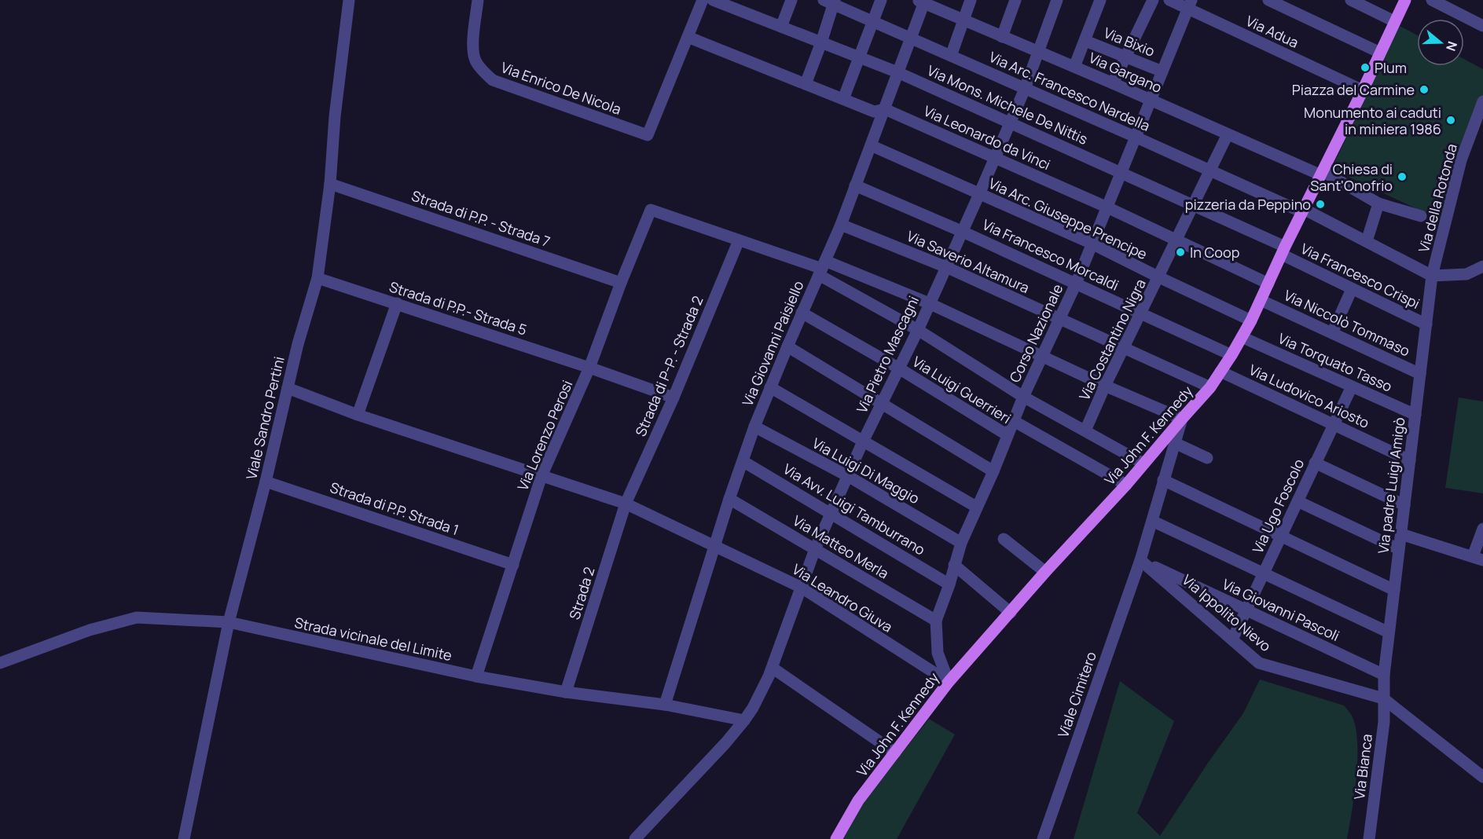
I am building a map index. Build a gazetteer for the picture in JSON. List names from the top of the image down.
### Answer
{
  "streets": {
    "main road": ["Via John F. Kennedy"],
    "street": [
      "Via Adua",
      "Via Bixio",
      "Via Gargano",
      "Via Enrico De Nicola",
      "Via Arc. Francesco Nardella",
      "Via Mons. Michele De Nittis",
      "Via Leonardo da Vinci",
      "Via della Rotonda",
      "Strada di P.P. - Strada 7",
      "Via Arc. Giuseppe Prencipe",
      "Via Francesco Morcaldi",
      "Via Saverio Altamura",
      "Via Francesco Crispi",
      "Strada di P.P.- Strada 5",
      "Via Niccolò Tommaso",
      "Corso Nazionale",
      "Via Costantino Nigra",
      "Via Giovanni Paisiello",
      "Via Pietro Mascagni",
      "Via Torquato Tasso",
      "Strada di P-P. - Strada 2",
      "Via Luigi Guerrieri",
      "Via Ludovico Ariosto",
      "Viale Sandro Pertini",
      "Via Lorenzo Perosi",
      "Via Luigi Di Maggio",
      "Via padre Luigi Amigò",
      "Via Ugo Foscolo",
      "Strada di P.P. Strada 1",
      "Via Avv. Luigi Tamburrano",
      "Via Matteo Merla",
      "Strada 2",
      "Via Leandro Giuva",
      "Via Giovanni Pascoli",
      "Via Ippolito Nievo",
      "Strada vicinale del Limite",
      "Viale Cimitero",
      "Via Bianca"
    ]
  },
  "crossings": [
    ["Via Adua", "Corso Nazionale"],
    ["Via Adua", "Via John F. Kennedy"],
    ["Via Bixio", "Corso Nazionale"],
    ["Via Gargano", "Corso Nazionale"],
    ["Via Gargano", "Via Costantino Nigra"],
    ["Via Gargano", "Via Giovanni Paisiello"],
    ["Via Gargano", "Via Pietro Mascagni"],
    ["Via Gargano", "Via John F. Kennedy"],
    ["Via Enrico De Nicola", "Via Leonardo da Vinci"],
    ["Via Arc. Francesco Nardella", "Via della Rotonda"],
    ["Via Arc. Francesco Nardella", "Corso Nazionale"],
    ["Via Arc. Francesco Nardella", "Via Costantino Nigra"],
    ["Via Arc. Francesco Nardella", "Via Giovanni Paisiello"],
    ["Via Arc. Francesco Nardella", "Via Pietro Mascagni"],
    ["Via Arc. Francesco Nardella", "Via John F. Kennedy"],
    ["Via Arc. Francesco Nardella", "Via padre Luigi Amigò"],
    ["Via Mons. Michele De Nittis", "Via Francesco Crispi"],
    ["Via Mons. Michele De Nittis", "Corso Nazionale"],
    ["Via Mons. Michele De Nittis", "Via Costantino Nigra"],
    ["Via Mons. Michele De Nittis", "Via Giovanni Paisiello"],
    ["Via Mons. Michele De Nittis", "Via Pietro Mascagni"],
    ["Via Mons. Michele De Nittis", "Via John F. Kennedy"],
    ["Via Leonardo da Vinci", "Corso Nazionale"],
    ["Via Leonardo da Vinci", "Via Costantino Nigra"],
    ["Via Leonardo da Vinci", "Via Giovanni Paisiello"],
    ["Via Leonardo da Vinci", "Via Pietro Mascagni"],
    ["Via Leonardo da Vinci", "Via John F. Kennedy"],
    ["Via della Rotonda", "Via padre Luigi Amigò"],
    ["Strada di P.P. - Strada 7", "Viale Sandro Pertini"],
    ["Strada di P.P. - Strada 7", "Via Lorenzo Perosi"],
    ["Via Arc. Giuseppe Prencipe", "Corso Nazionale"],
    ["Via Arc. Giuseppe Prencipe", "Via Costantino Nigra"],
    ["Via Arc. Giuseppe Prencipe", "Via Giovanni Paisiello"],
    ["Via Arc. Giuseppe Prencipe", "Via Pietro Mascagni"],
    ["Via Arc. Giuseppe Prencipe", "Via John F. Kennedy"],
    ["Via Francesco Morcaldi", "Corso Nazionale"],
    ["Via Francesco Morcaldi", "Via Costantino Nigra"],
    ["Via Francesco Morcaldi", "Via Giovanni Paisiello"],
    ["Via Francesco Morcaldi", "Via Pietro Mascagni"],
    ["Via Francesco Morcaldi", "Via John F. Kennedy"],
    ["Via Saverio Altamura", "Corso Nazionale"],
    ["Via Saverio Altamura", "Via Costantino Nigra"],
    ["Via Saverio Altamura", "Via Giovanni Paisiello"],
    ["Via Saverio Altamura", "Via Pietro Mascagni"],
    ["Via Saverio Altamura", "Via John F. Kennedy"],
    ["Via Francesco Crispi", "Via John F. Kennedy"],
    ["Via Francesco Crispi", "Via padre Luigi Amigò"],
    ["Strada di P.P.- Strada 5", "Strada di P-P. - Strada 2"],
    ["Strada di P.P.- Strada 5", "Viale Sandro Pertini"],
    ["Strada di P.P.- Strada 5", "Via Lorenzo Perosi"],
    ["Via Niccolò Tommaso", "Via John F. Kennedy"],
    ["Via Niccolò Tommaso", "Via padre Luigi Amigò"],
    ["Corso Nazionale", "Via Luigi Guerrieri"],
    ["Corso Nazionale", "Via John F. Kennedy"],
    ["Corso Nazionale", "Via Luigi Di Maggio"],
    ["Corso Nazionale", "Via Avv. Luigi Tamburrano"],
    ["Corso Nazionale", "Via Matteo Merla"],
    ["Corso Nazionale", "Via Leandro Giuva"],
    ["Via Giovanni Paisiello", "Via Luigi Guerrieri"],
    ["Via Giovanni Paisiello", "Via Luigi Di Maggio"],
    ["Via Giovanni Paisiello", "Via Avv. Luigi Tamburrano"],
    ["Via Giovanni Paisiello", "Via Matteo Merla"],
    ["Via Giovanni Paisiello", "Via Leandro Giuva"],
    ["Via Giovanni Paisiello", "Strada vicinale del Limite"],
    ["Via Pietro Mascagni", "Via Luigi Guerrieri"],
    ["Via Pietro Mascagni", "Via Luigi Di Maggio"],
    ["Via Pietro Mascagni", "Via Avv. Luigi Tamburrano"],
    ["Via Pietro Mascagni", "Via Matteo Merla"],
    ["Via Pietro Mascagni", "Via Leandro Giuva"],
    ["Via Pietro Mascagni", "Strada vicinale del Limite"],
    ["Via Torquato Tasso", "Via John F. Kennedy"],
    ["Via Torquato Tasso", "Via padre Luigi Amigò"],
    ["Via Torquato Tasso", "Via Ugo Foscolo"],
    ["Strada di P-P. - Strada 2", "Via Lorenzo Perosi"],
    ["Strada di P-P. - Strada 2", "Strada 2"],
    ["Strada di P-P. - Strada 2", "Via Leandro Giuva"],
    ["Via Ludovico Ariosto", "Via John F. Kennedy"],
    ["Via Ludovico Ariosto", "Via padre Luigi Amigò"],
    ["Via Ludovico Ariosto", "Via Ugo Foscolo"],
    ["Viale Sandro Pertini", "Strada di P.P. Strada 1"],
    ["Viale Sandro Pertini", "Via Leandro Giuva"],
    ["Viale Sandro Pertini", "Strada vicinale del Limite"],
    ["Via Lorenzo Perosi", "Strada di P.P. Strada 1"],
    ["Via Lorenzo Perosi", "Via Leandro Giuva"],
    ["Via Lorenzo Perosi", "Strada vicinale del Limite"],
    ["Via John F. Kennedy", "Via Leandro Giuva"],
    ["Via padre Luigi Amigò", "Via Giovanni Pascoli"],
    ["Via padre Luigi Amigò", "Via Ippolito Nievo"],
    ["Via padre Luigi Amigò", "Via Bianca"],
    ["Via Ugo Foscolo", "Via Giovanni Pascoli"],
    ["Via Ugo Foscolo", "Via Ippolito Nievo"],
    ["Strada 2", "Via Leandro Giuva"],
    ["Strada 2", "Strada vicinale del Limite"],
    ["Via Giovanni Pascoli", "Via Ippolito Nievo"],
    ["Via Giovanni Pascoli", "Viale Cimitero"],
    ["Via Ippolito Nievo", "Viale Cimitero"],
    ["Via Ippolito Nievo", "Via Bianca"]
  ],
  "places": [
    "Plum",
    "Piazza del Carmine",
    "Monumento ai caduti in miniera 1986",
    "Chiesa di Sant'Onofrio",
    "pizzeria da Peppino",
    "In Coop"
  ],
  "north": "right"
}
